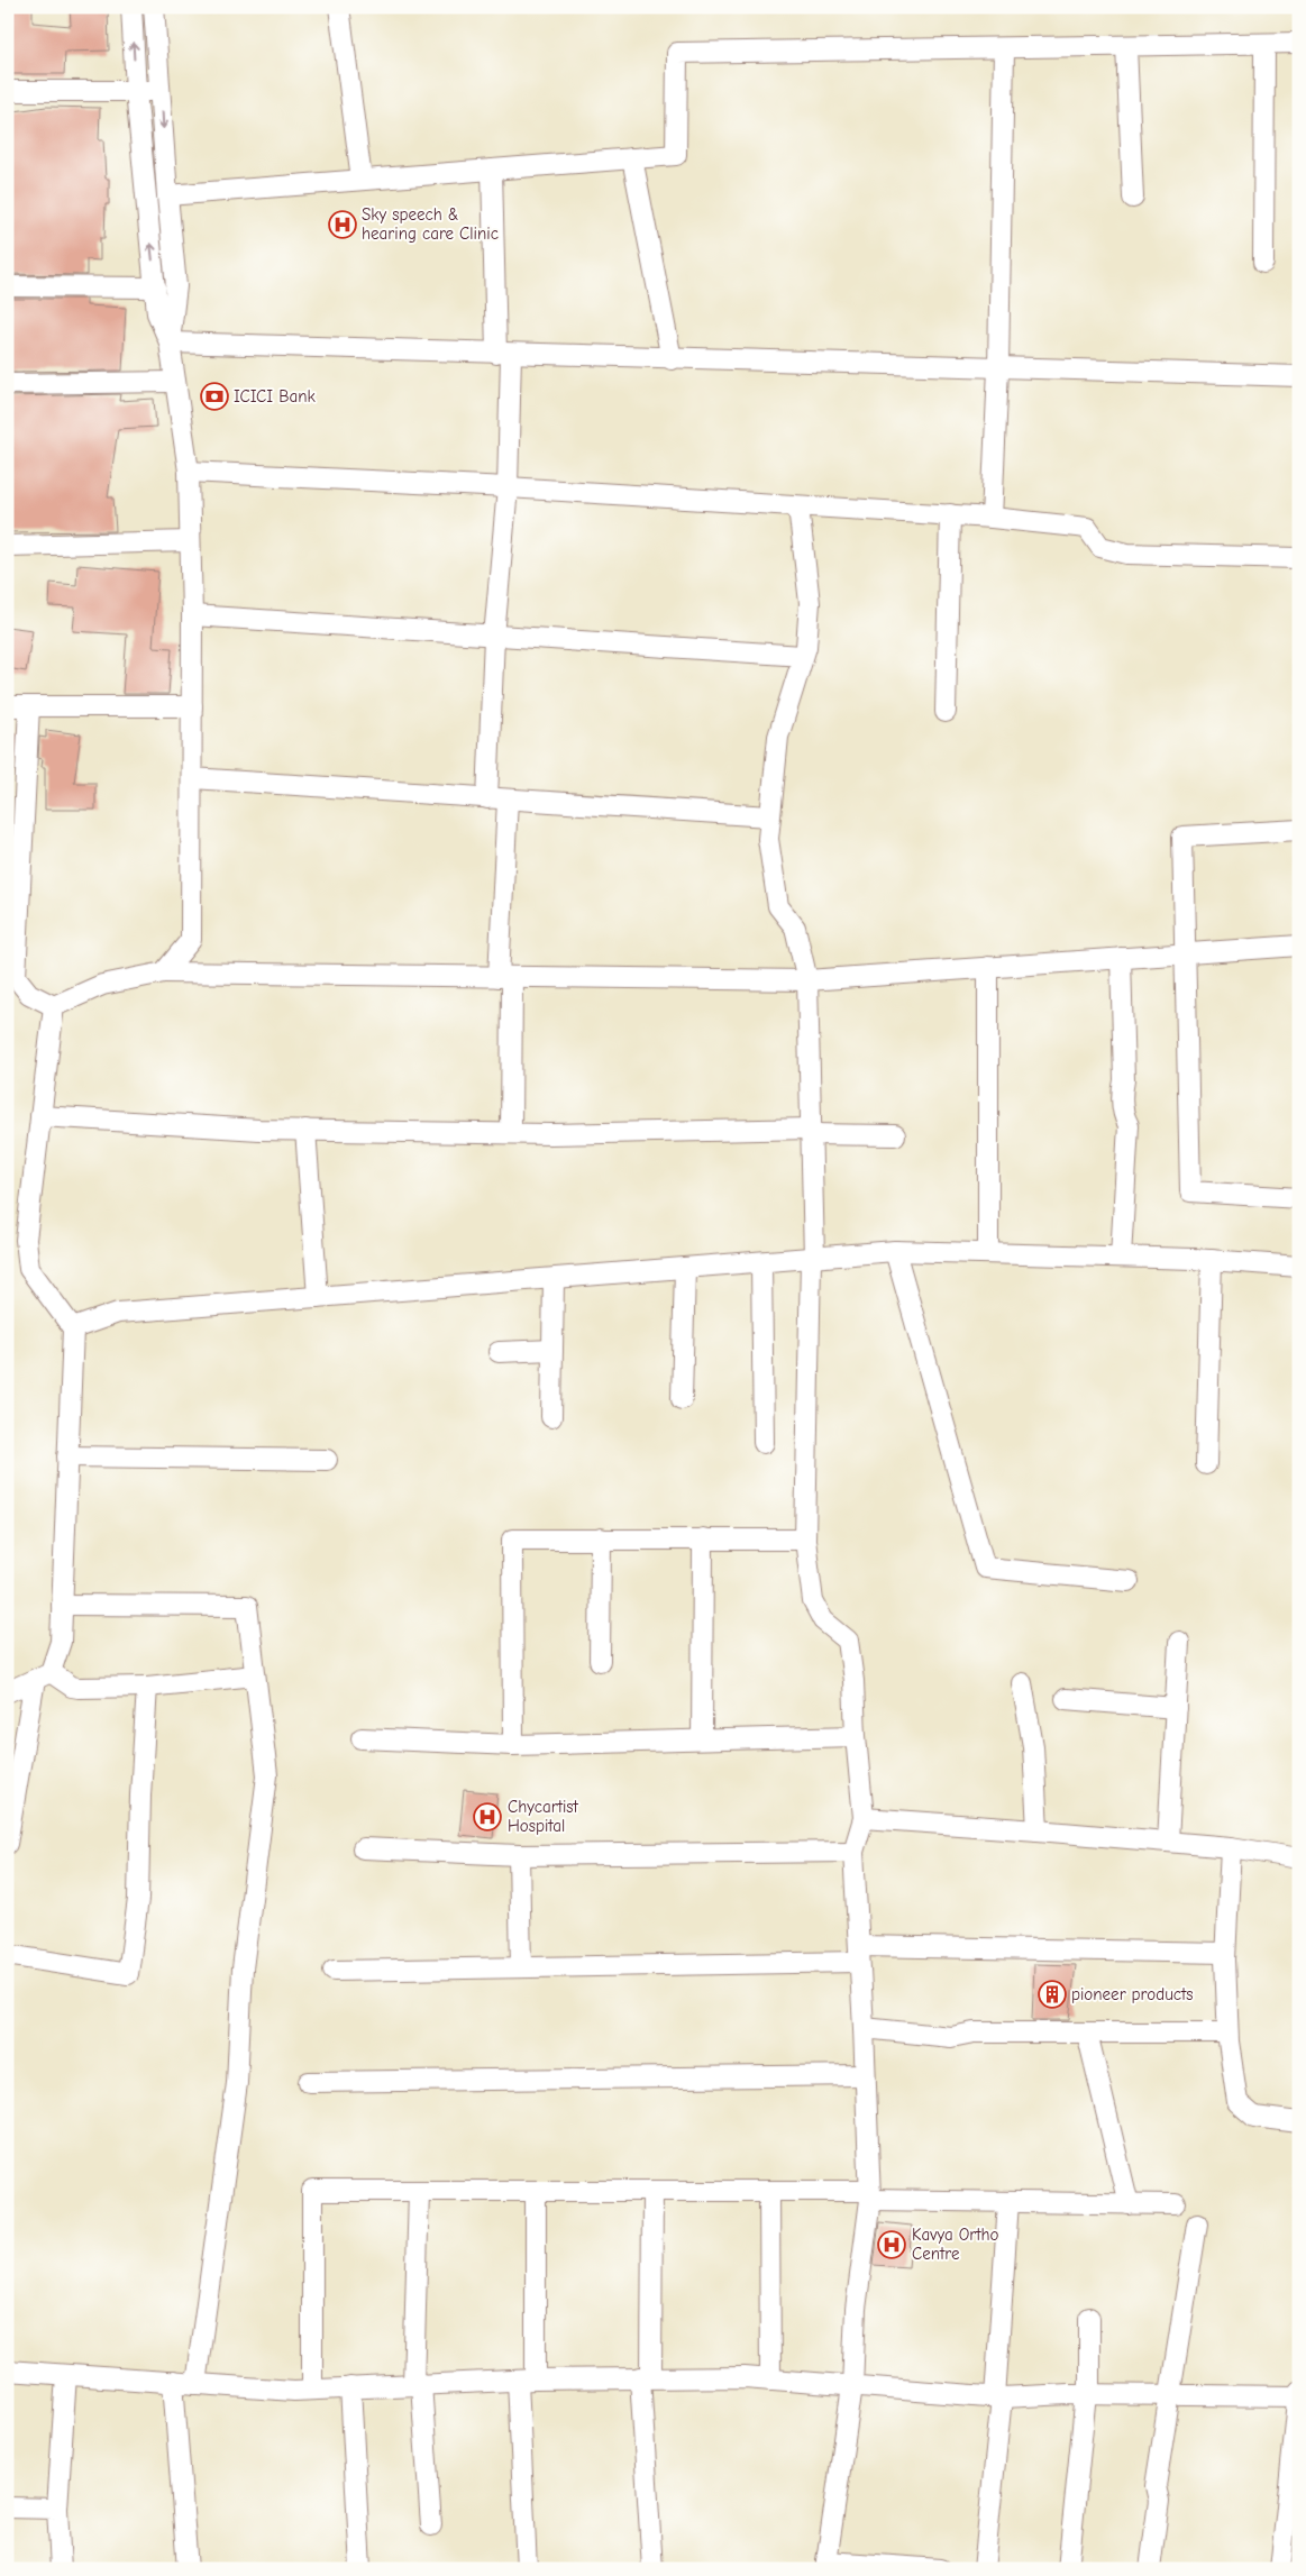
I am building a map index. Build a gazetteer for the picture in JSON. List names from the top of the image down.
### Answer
{
  "places": {
    "hospital": ["Sky speech & hearing care Clinic", "Chycartist Hospital", "Kavya Ortho Centre"],
    "bank": ["ICICI Bank"],
    "building": ["pioneer products"]
  }
}
